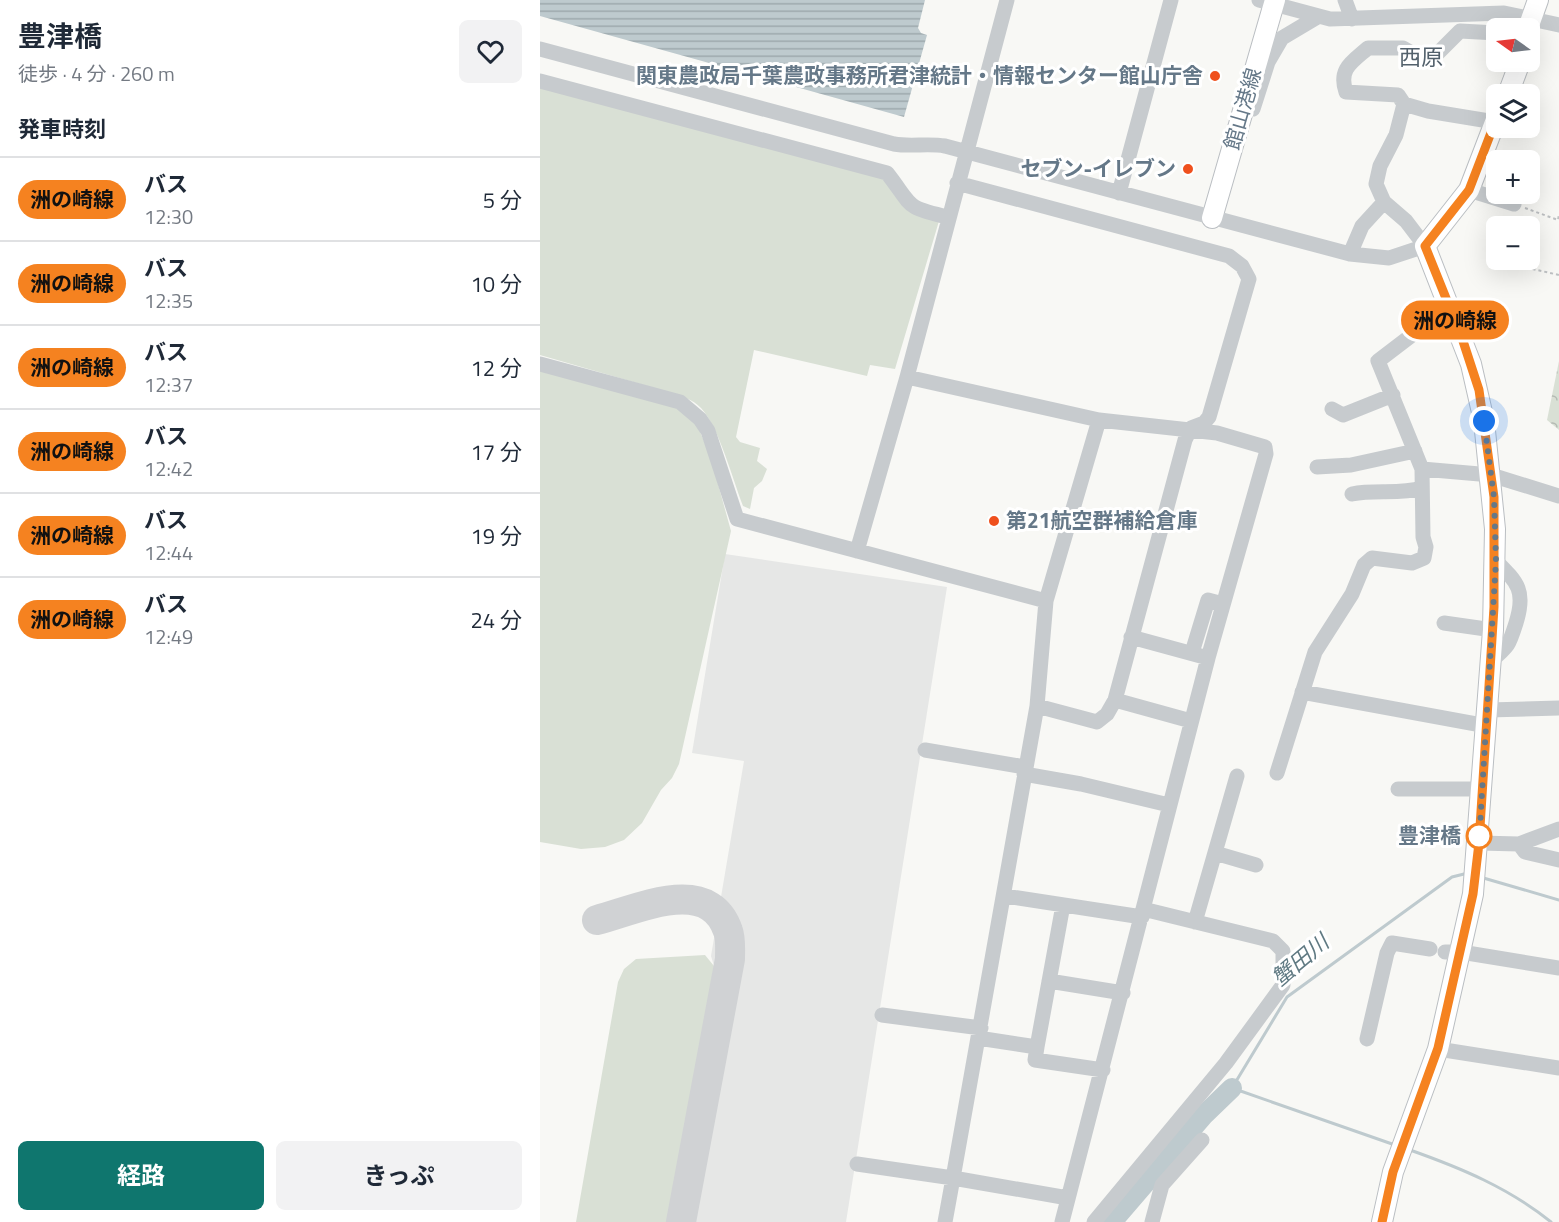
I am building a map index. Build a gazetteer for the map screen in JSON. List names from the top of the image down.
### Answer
{
  "streets": {
    "main road": ["館山港線"]
  },
  "districts": ["西原"],
  "water": ["蟹田川"],
  "places": [
    "関東農政局千葉農政事務所君津統計・情報センター館山庁舎",
    "セブン-イレブン",
    "第21航空群補給倉庫",
    "豊津橋"
  ],
  "lines": ["bus line 洲の崎線"],
  "north": "left",
  "page": {
    "heading": [
      ["豊津橋", "徒歩 · 4 分 · 260 m"],
      "発車時刻"
    ],
    "on_map": "洲の崎線",
    "map_buttons": ["+", "−"],
    "list": [
      {
        "mark": "洲の崎線",
        "name": "バス",
        "note": "12:30",
        "value": "5 分"
      },
      {
        "mark": "洲の崎線",
        "name": "バス",
        "note": "12:35",
        "value": "10 分"
      },
      {
        "mark": "洲の崎線",
        "name": "バス",
        "note": "12:37",
        "value": "12 分"
      },
      {
        "mark": "洲の崎線",
        "name": "バス",
        "note": "12:42",
        "value": "17 分"
      },
      {
        "mark": "洲の崎線",
        "name": "バス",
        "note": "12:44",
        "value": "19 分"
      },
      {
        "mark": "洲の崎線",
        "name": "バス",
        "note": "12:49",
        "value": "24 分"
      }
    ],
    "buttons": ["経路", "きっぷ"]
  }
}
